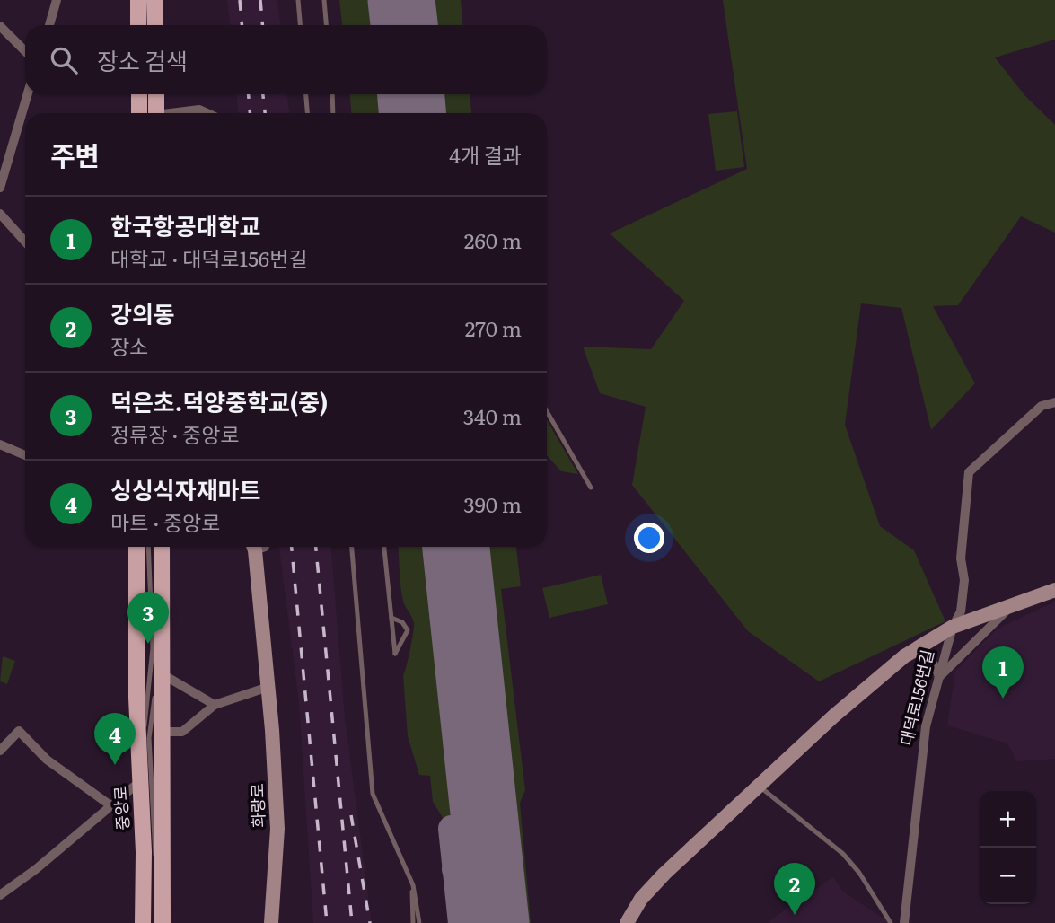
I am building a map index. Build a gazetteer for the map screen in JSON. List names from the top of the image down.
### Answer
{
  "streets": {
    "main road": ["중앙로"],
    "street": ["대덕로156번길", "화랑로"]
  },
  "page": {
    "search": "장소 검색",
    "heading": ["주변", "4개 결과"],
    "list": [
      {
        "mark": "1",
        "name": "한국항공대학교",
        "note": "대학교 · 대덕로156번길",
        "value": "260 m"
      },
      {
        "mark": "2",
        "name": "강의동",
        "note": "장소",
        "value": "270 m"
      },
      {
        "mark": "3",
        "name": "덕은초.덕양중학교(중)",
        "note": "정류장 · 중앙로",
        "value": "340 m"
      },
      {
        "mark": "4",
        "name": "싱싱식자재마트",
        "note": "마트 · 중앙로",
        "value": "390 m"
      }
    ],
    "pins": [
      "3",
      "1",
      "4",
      "2"
    ],
    "map_buttons": ["+", "−"]
  }
}
